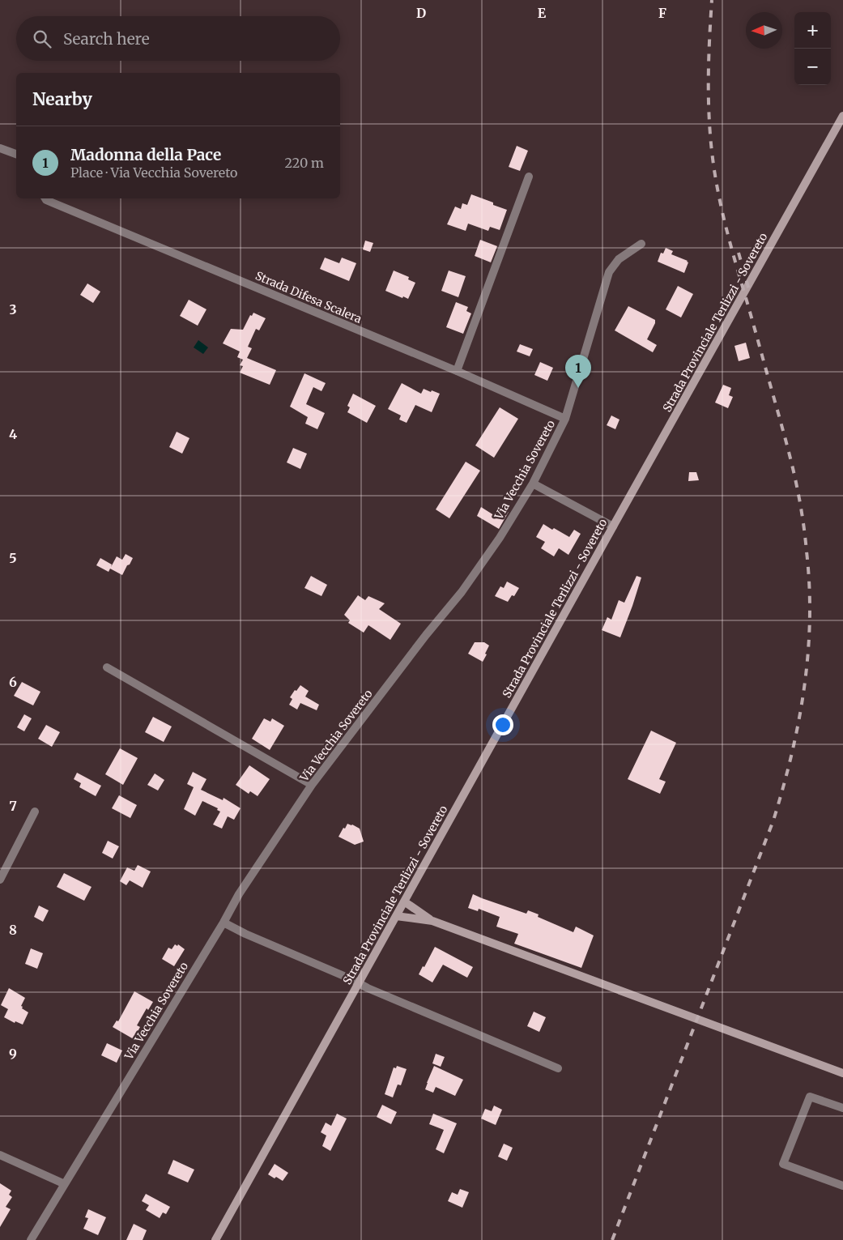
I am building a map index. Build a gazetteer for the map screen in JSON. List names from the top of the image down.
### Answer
{
  "streets": {
    "main road": ["Strada Provinciale Terlizzi - Sovereto"],
    "street": ["Strada Difesa Scalera", "Via Vecchia Sovereto"]
  },
  "crossings": [
    ["Strada Difesa Scalera", "Via Vecchia Sovereto"]
  ],
  "north": "left",
  "page": {
    "map_buttons": ["+", "−"],
    "search": "Search here",
    "heading": "Nearby",
    "list": [
      {
        "mark": "1",
        "name": "Madonna della Pace",
        "note": "Place · Via Vecchia Sovereto",
        "value": "220 m"
      }
    ],
    "pins": "1"
  },
  "grid": {
    "columns": ["D", "E", "F"],
    "rows": [
      "3",
      "4",
      "5",
      "6",
      "7",
      "8",
      "9"
    ]
  }
}
